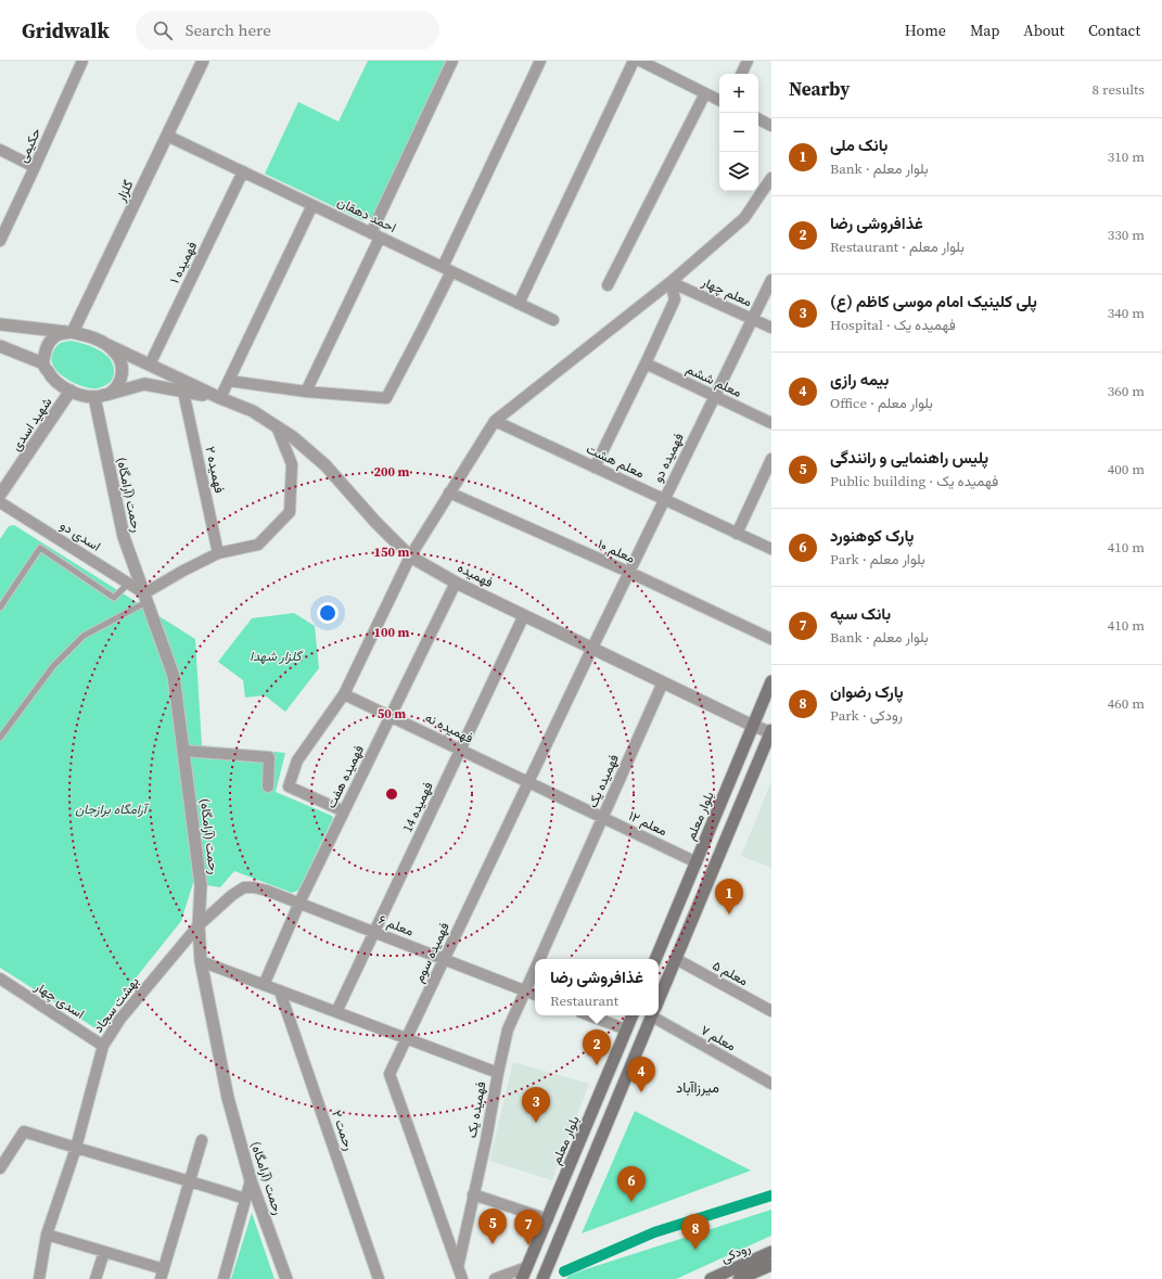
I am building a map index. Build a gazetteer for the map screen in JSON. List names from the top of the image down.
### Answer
{
  "streets": {
    "main road": ["بلوار معلم", "رودکی"],
    "street": [
      "حکیمی",
      "گلزار",
      "احمد دهقان",
      "فهمیده ۱",
      "معلم چهار",
      "معلم ششم",
      "شهید اسدی",
      "فهمیده دو",
      "معلم هشت",
      "فهمیده ۲",
      "رحمت (آرامگاه)",
      "اسدی دو",
      "معلم ۱۰",
      "فهمیده",
      "فهمیده نه",
      "فهمیده هفت",
      "فهمیده یک",
      "فهمیده 14",
      "معلم ۱۲",
      "معلم ۶",
      "فهمیده سوم",
      "معلم ۵",
      "اسدی چهار",
      "بهشت سجاد",
      "معلم ۷",
      "رحمت ۲"
    ]
  },
  "crossings": [
    ["گلزار", "احمد دهقان"],
    ["گلزار", "شهید اسدی"],
    ["گلزار", "رحمت (آرامگاه)"],
    ["احمد دهقان", "فهمیده ۱"],
    ["معلم چهار", "فهمیده دو"],
    ["معلم ششم", "فهمیده دو"],
    ["شهید اسدی", "رحمت (آرامگاه)"],
    ["فهمیده دو", "معلم هشت"],
    ["فهمیده دو", "معلم ۱۰"],
    ["فهمیده دو", "فهمیده"],
    ["فهمیده دو", "فهمیده سوم"],
    ["رحمت (آرامگاه)", "اسدی دو"],
    ["رحمت (آرامگاه)", "بهشت سجاد"],
    ["فهمیده", "فهمیده هفت"],
    ["فهمیده", "فهمیده یک"],
    ["فهمیده", "فهمیده 14"],
    ["فهمیده", "بلوار معلم"],
    ["فهمیده", "فهمیده سوم"],
    ["فهمیده نه", "فهمیده هفت"],
    ["فهمیده نه", "فهمیده یک"],
    ["فهمیده نه", "فهمیده 14"],
    ["فهمیده نه", "معلم ۱۲"],
    ["فهمیده نه", "فهمیده سوم"],
    ["فهمیده هفت", "معلم ۶"],
    ["فهمیده هفت", "بهشت سجاد"],
    ["فهمیده یک", "معلم ۱۲"],
    ["فهمیده یک", "معلم ۶"],
    ["فهمیده یک", "فهمیده سوم"],
    ["فهمیده 14", "معلم ۶"],
    ["بلوار معلم", "معلم ۱۲"],
    ["معلم ۶", "فهمیده سوم"],
    ["معلم ۶", "بهشت سجاد"],
    ["اسدی چهار", "بهشت سجاد"]
  ],
  "districts": ["میرزاآباد"],
  "parks": ["گلزار شهدا", "آرامگاه برازجان"],
  "page": {
    "header": "Gridwalk",
    "search": "Search here",
    "nav": [
      "Home",
      "Map",
      "About",
      "Contact"
    ],
    "heading": ["Nearby", "8 results"],
    "map_buttons": ["+", "−"],
    "list": [
      {
        "mark": "1",
        "name": "بانک ملی",
        "note": "Bank · بلوار معلم",
        "value": "310 m"
      },
      {
        "mark": "2",
        "name": "غذافروشی رضا",
        "note": "Restaurant · بلوار معلم",
        "value": "330 m"
      },
      {
        "mark": "3",
        "name": "پلی کلینیک امام موسی کاظم (ع)",
        "note": "Hospital · فهمیده یک",
        "value": "340 m"
      },
      {
        "mark": "4",
        "name": "بیمه رازی",
        "note": "Office · بلوار معلم",
        "value": "360 m"
      },
      {
        "mark": "5",
        "name": "پلیس راهنمایی و رانندگی",
        "note": "Public building · فهمیده یک",
        "value": "400 m"
      },
      {
        "mark": "6",
        "name": "پارک کوهنورد",
        "note": "Park · بلوار معلم",
        "value": "410 m"
      },
      {
        "mark": "7",
        "name": "بانک سپه",
        "note": "Bank · بلوار معلم",
        "value": "410 m"
      },
      {
        "mark": "8",
        "name": "پارک رضوان",
        "note": "Park · رودکی",
        "value": "460 m"
      }
    ],
    "pins": [
      "1",
      "2",
      "4",
      "3",
      "6",
      "5",
      "7",
      "8"
    ],
    "popup": ["غذافروشی رضا", "Restaurant"]
  },
  "rings": [
    "200 m",
    "150 m",
    "100 m",
    "50 m"
  ]
}
